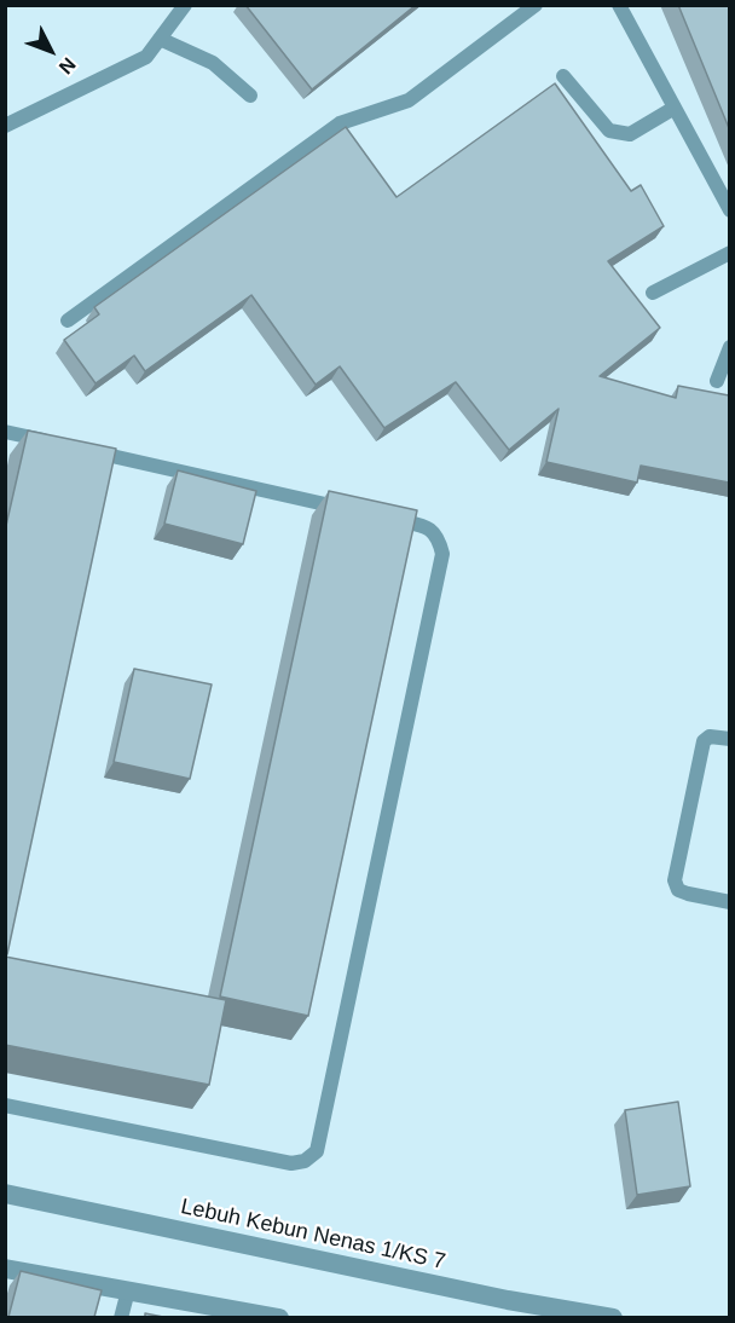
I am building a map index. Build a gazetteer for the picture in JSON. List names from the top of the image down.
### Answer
{
  "streets": {
    "street": ["Lebuh Kebun Nenas 1/KS 7"]
  },
  "north": "bottom right"
}
